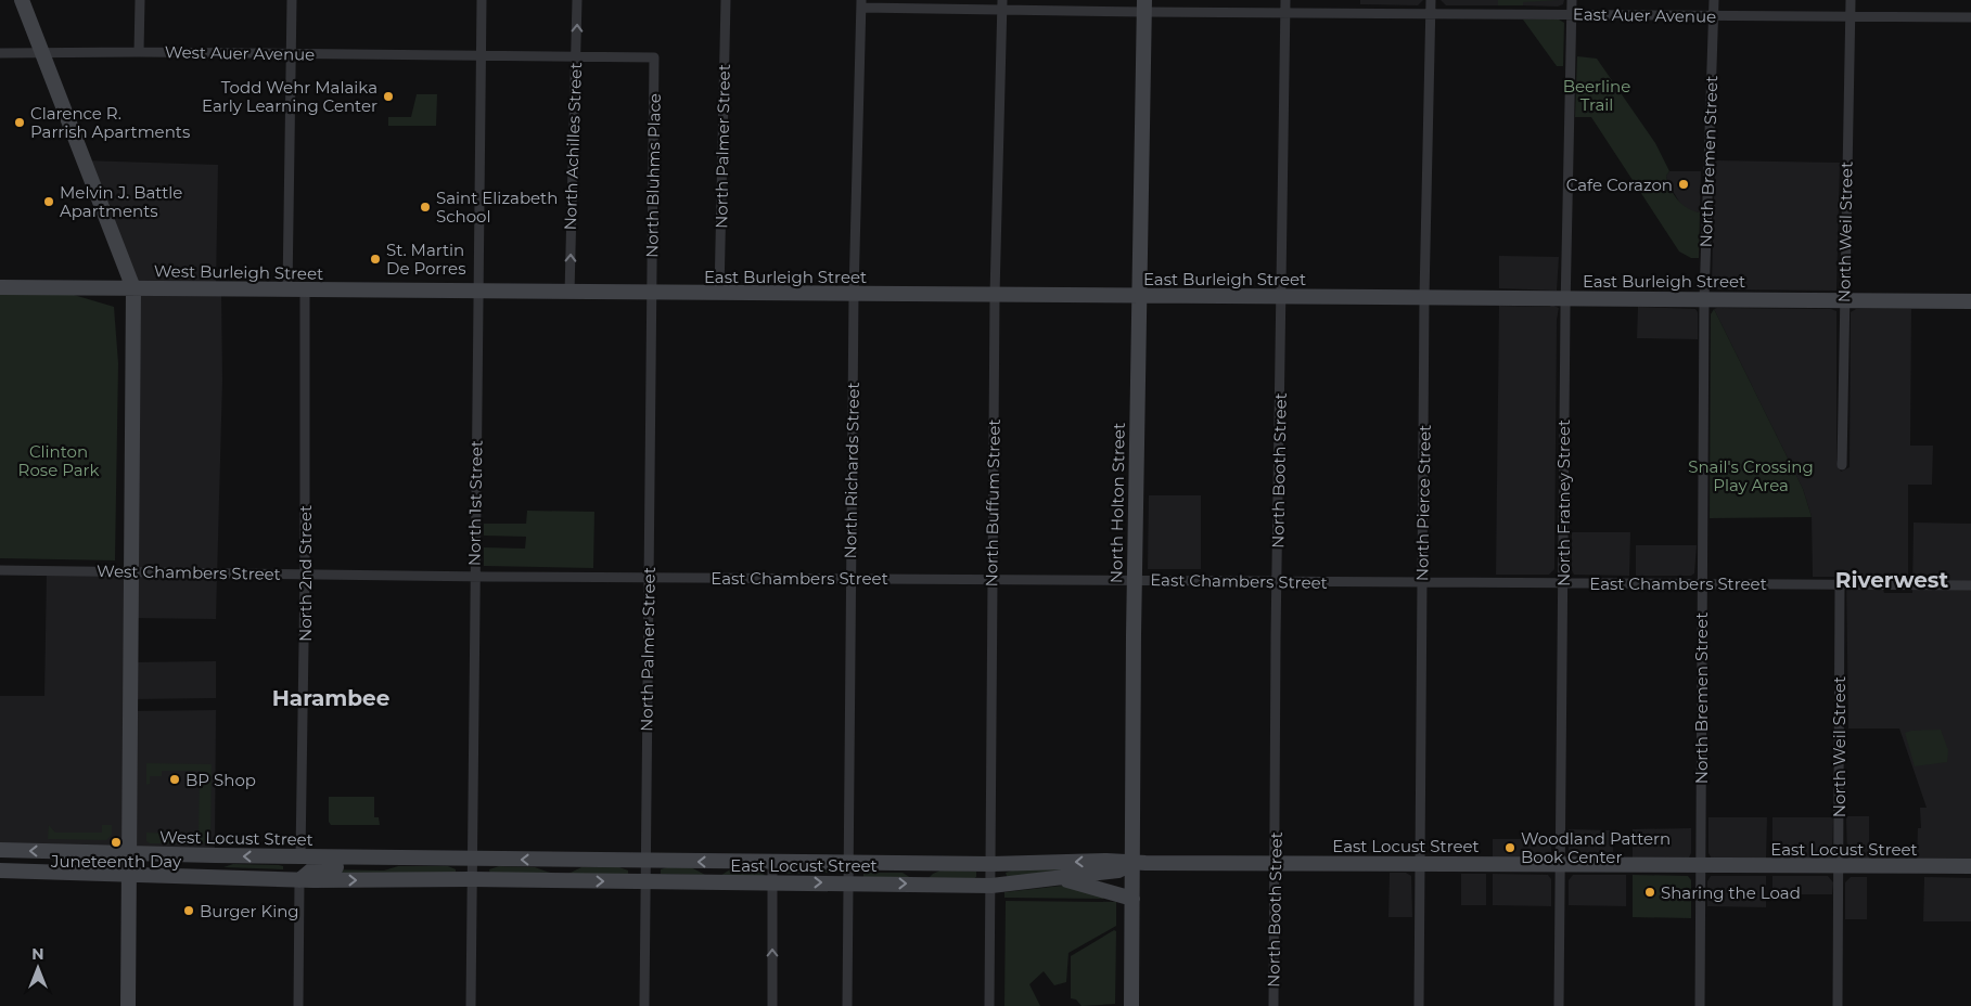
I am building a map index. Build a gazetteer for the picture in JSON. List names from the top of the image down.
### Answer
{
  "streets": {
    "main road": [
      "West Burleigh Street",
      "East Burleigh Street",
      "North Holton Street",
      "West Locust Street",
      "East Locust Street"
    ],
    "street": [
      "East Auer Avenue",
      "West Auer Avenue",
      "North Achilles Street",
      "North Palmer Street",
      "North Bremen Street",
      "North Bluhms Place",
      "North Weil Street",
      "North Richards Street",
      "North Booth Street",
      "North 1st Street",
      "North Buffum Street",
      "North Pierce Street",
      "North Fratney Street",
      "West Chambers Street",
      "North 2nd Street",
      "East Chambers Street"
    ]
  },
  "crossings": [
    ["East Auer Avenue", "North Bremen Street"],
    ["East Auer Avenue", "North Weil Street"],
    ["East Auer Avenue", "North Richards Street"],
    ["East Auer Avenue", "North Booth Street"],
    ["East Auer Avenue", "North Buffum Street"],
    ["East Auer Avenue", "North Holton Street"],
    ["East Auer Avenue", "North Pierce Street"],
    ["East Auer Avenue", "North Fratney Street"],
    ["West Auer Avenue", "North 1st Street"],
    ["North Achilles Street", "North Bluhms Place"],
    ["North Achilles Street", "East Burleigh Street"],
    ["North Palmer Street", "North Bluhms Place"],
    ["North Palmer Street", "East Burleigh Street"],
    ["North Palmer Street", "East Chambers Street"],
    ["North Palmer Street", "East Locust Street"],
    ["North Bremen Street", "East Burleigh Street"],
    ["North Bremen Street", "East Chambers Street"],
    ["North Bremen Street", "East Locust Street"],
    ["North Bluhms Place", "East Burleigh Street"],
    ["North Weil Street", "East Burleigh Street"],
    ["North Weil Street", "East Chambers Street"],
    ["North Weil Street", "East Locust Street"],
    ["West Burleigh Street", "East Burleigh Street"],
    ["West Burleigh Street", "North 1st Street"],
    ["West Burleigh Street", "North 2nd Street"],
    ["East Burleigh Street", "North Richards Street"],
    ["East Burleigh Street", "North Booth Street"],
    ["East Burleigh Street", "North 1st Street"],
    ["East Burleigh Street", "North Buffum Street"],
    ["East Burleigh Street", "North Holton Street"],
    ["East Burleigh Street", "North Pierce Street"],
    ["East Burleigh Street", "North Fratney Street"],
    ["North Richards Street", "East Chambers Street"],
    ["North Richards Street", "East Locust Street"],
    ["North Booth Street", "East Chambers Street"],
    ["North Booth Street", "East Locust Street"],
    ["North 1st Street", "West Chambers Street"],
    ["North 1st Street", "East Chambers Street"],
    ["North 1st Street", "West Locust Street"],
    ["North 1st Street", "East Locust Street"],
    ["North Buffum Street", "East Chambers Street"],
    ["North Buffum Street", "East Locust Street"],
    ["North Holton Street", "East Chambers Street"],
    ["North Holton Street", "East Locust Street"],
    ["North Pierce Street", "East Chambers Street"],
    ["North Pierce Street", "East Locust Street"],
    ["North Fratney Street", "East Chambers Street"],
    ["North Fratney Street", "East Locust Street"],
    ["West Chambers Street", "North 2nd Street"],
    ["West Chambers Street", "East Chambers Street"],
    ["North 2nd Street", "West Locust Street"],
    ["West Locust Street", "East Locust Street"]
  ],
  "one_way": ["North Achilles Street"],
  "districts": ["Riverwest", "Harambee"],
  "parks": ["Beerline Trail", "Clinton Rose Park", "Snail's Crossing Play Area"],
  "places": [
    "Todd Wehr Malaika Early Learning Center",
    "Clarence R. Parrish Apartments",
    "Cafe Corazon",
    "Melvin J. Battle Apartments",
    "Saint Elizabeth School",
    "St. Martin De Porres",
    "BP Shop",
    "Juneteenth Day",
    "Woodland Pattern Book Center",
    "Sharing the Load",
    "Burger King"
  ],
  "north": "top"
}
